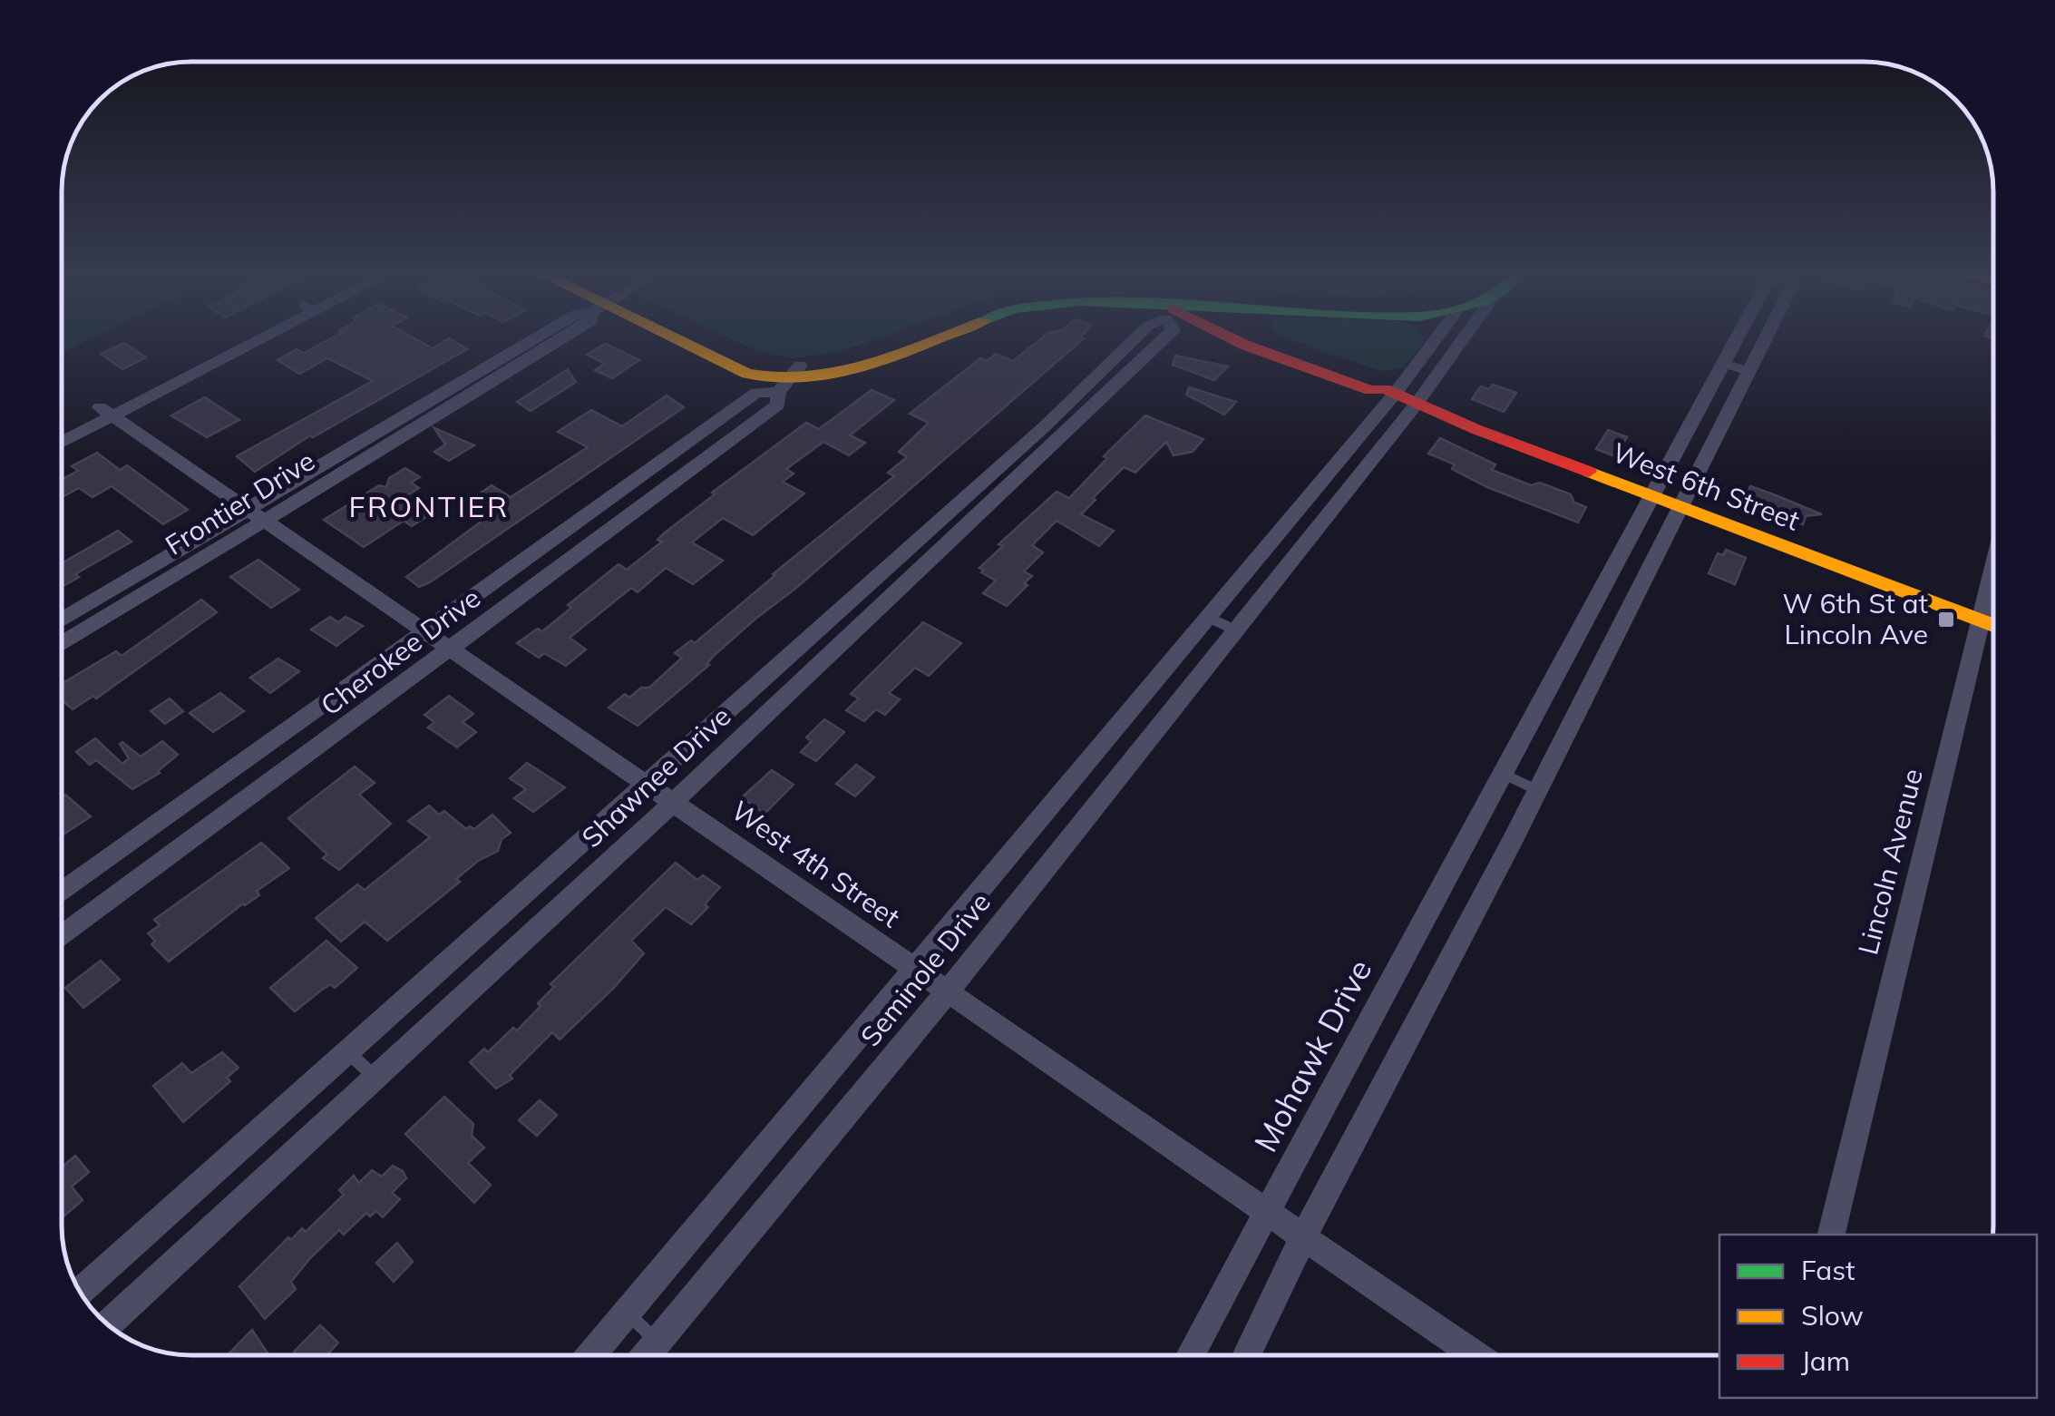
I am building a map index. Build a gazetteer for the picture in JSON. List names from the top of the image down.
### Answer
{
  "streets": {
    "main road": ["West 6th Street", "Cherokee Drive"],
    "street": [
      "Frontier Drive",
      "Shawnee Drive",
      "Lincoln Avenue",
      "West 4th Street",
      "Seminole Drive",
      "Mohawk Drive"
    ]
  },
  "crossings": [
    ["West 6th Street", "Lincoln Avenue"],
    ["West 6th Street", "Seminole Drive"],
    ["West 6th Street", "Mohawk Drive"],
    ["Frontier Drive", "West 4th Street"],
    ["Cherokee Drive", "West 4th Street"],
    ["Shawnee Drive", "West 4th Street"],
    ["West 4th Street", "Seminole Drive"],
    ["West 4th Street", "Mohawk Drive"]
  ],
  "districts": ["FRONTIER"],
  "places": {
    "transit": ["W 6th St at Lincoln Ave"]
  },
  "legend": ["Fast", "Slow", "Jam"]
}
